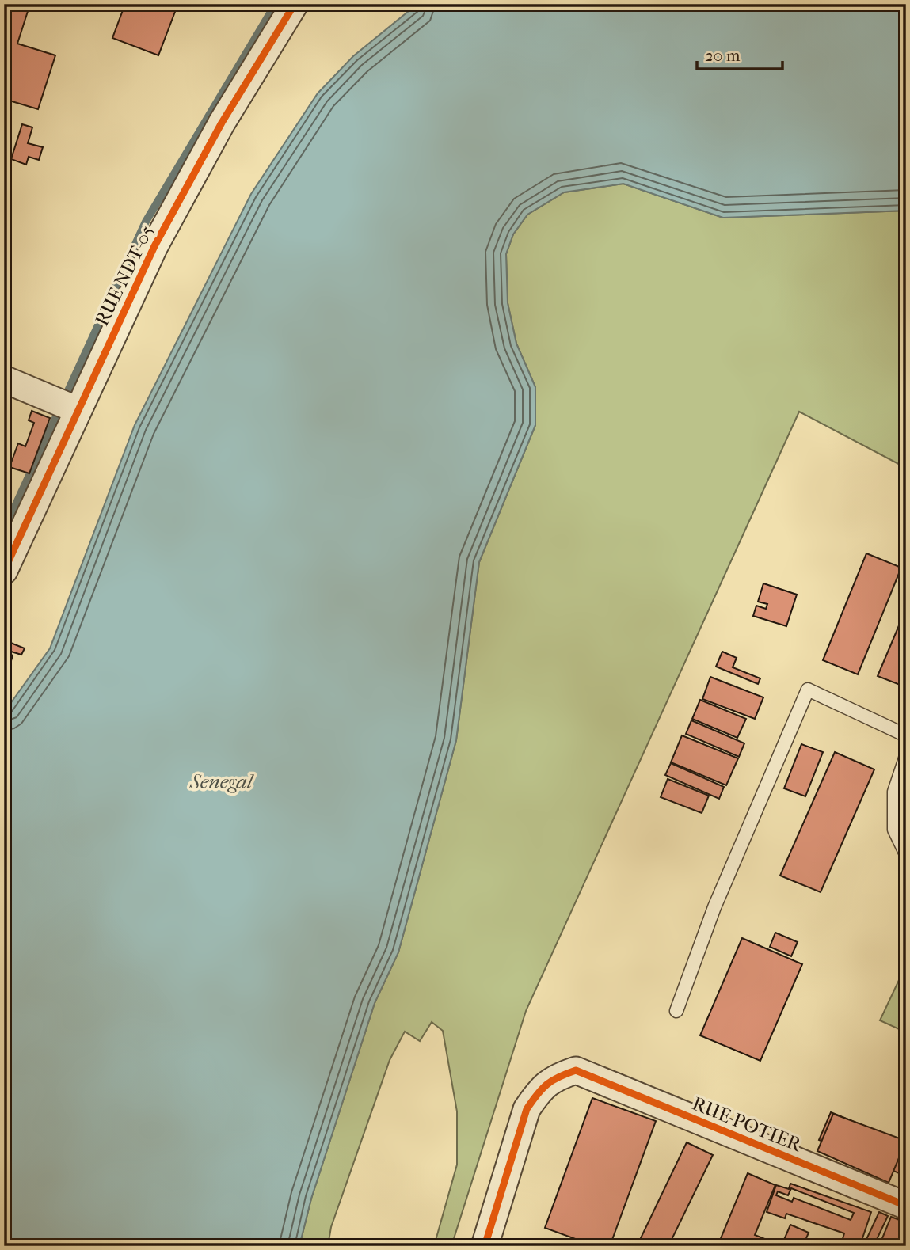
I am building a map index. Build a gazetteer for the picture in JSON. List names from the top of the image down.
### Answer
{
  "streets": {
    "street": ["RUE NDT-05", "RUE POTIER"]
  },
  "water": ["Senegal"],
  "scale_bar": "20 m"
}
